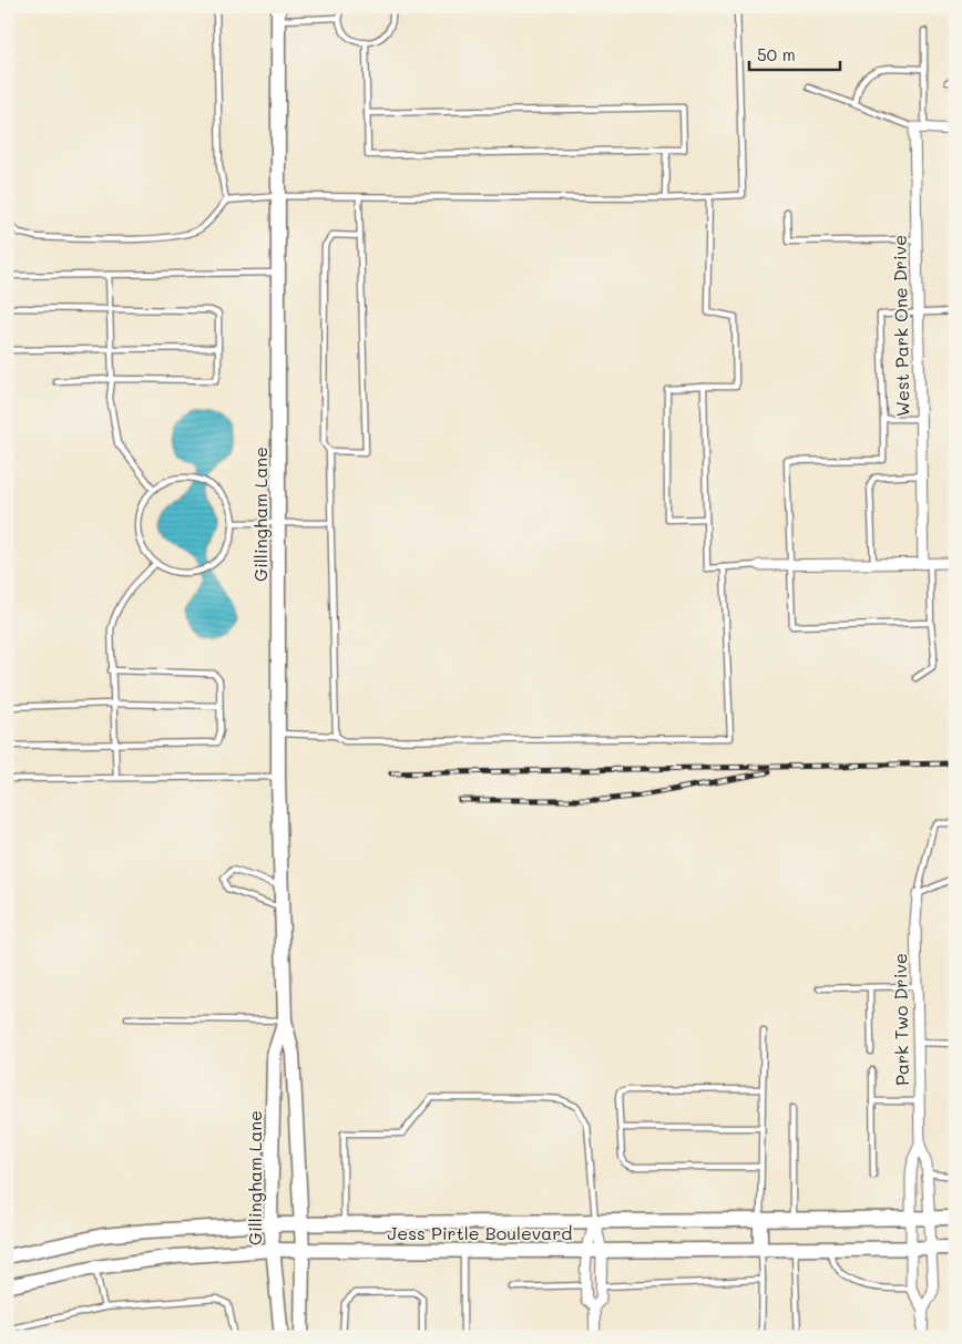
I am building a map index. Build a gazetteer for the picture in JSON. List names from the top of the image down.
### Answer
{
  "streets": {
    "street": [
      "West Park One Drive",
      "Gillingham Lane",
      "Park Two Drive",
      "Jess Pirtle Boulevard"
    ]
  },
  "crossings": [
    ["Gillingham Lane", "Jess Pirtle Boulevard"],
    ["Park Two Drive", "Jess Pirtle Boulevard"]
  ],
  "scale_bar": "50 m"
}
